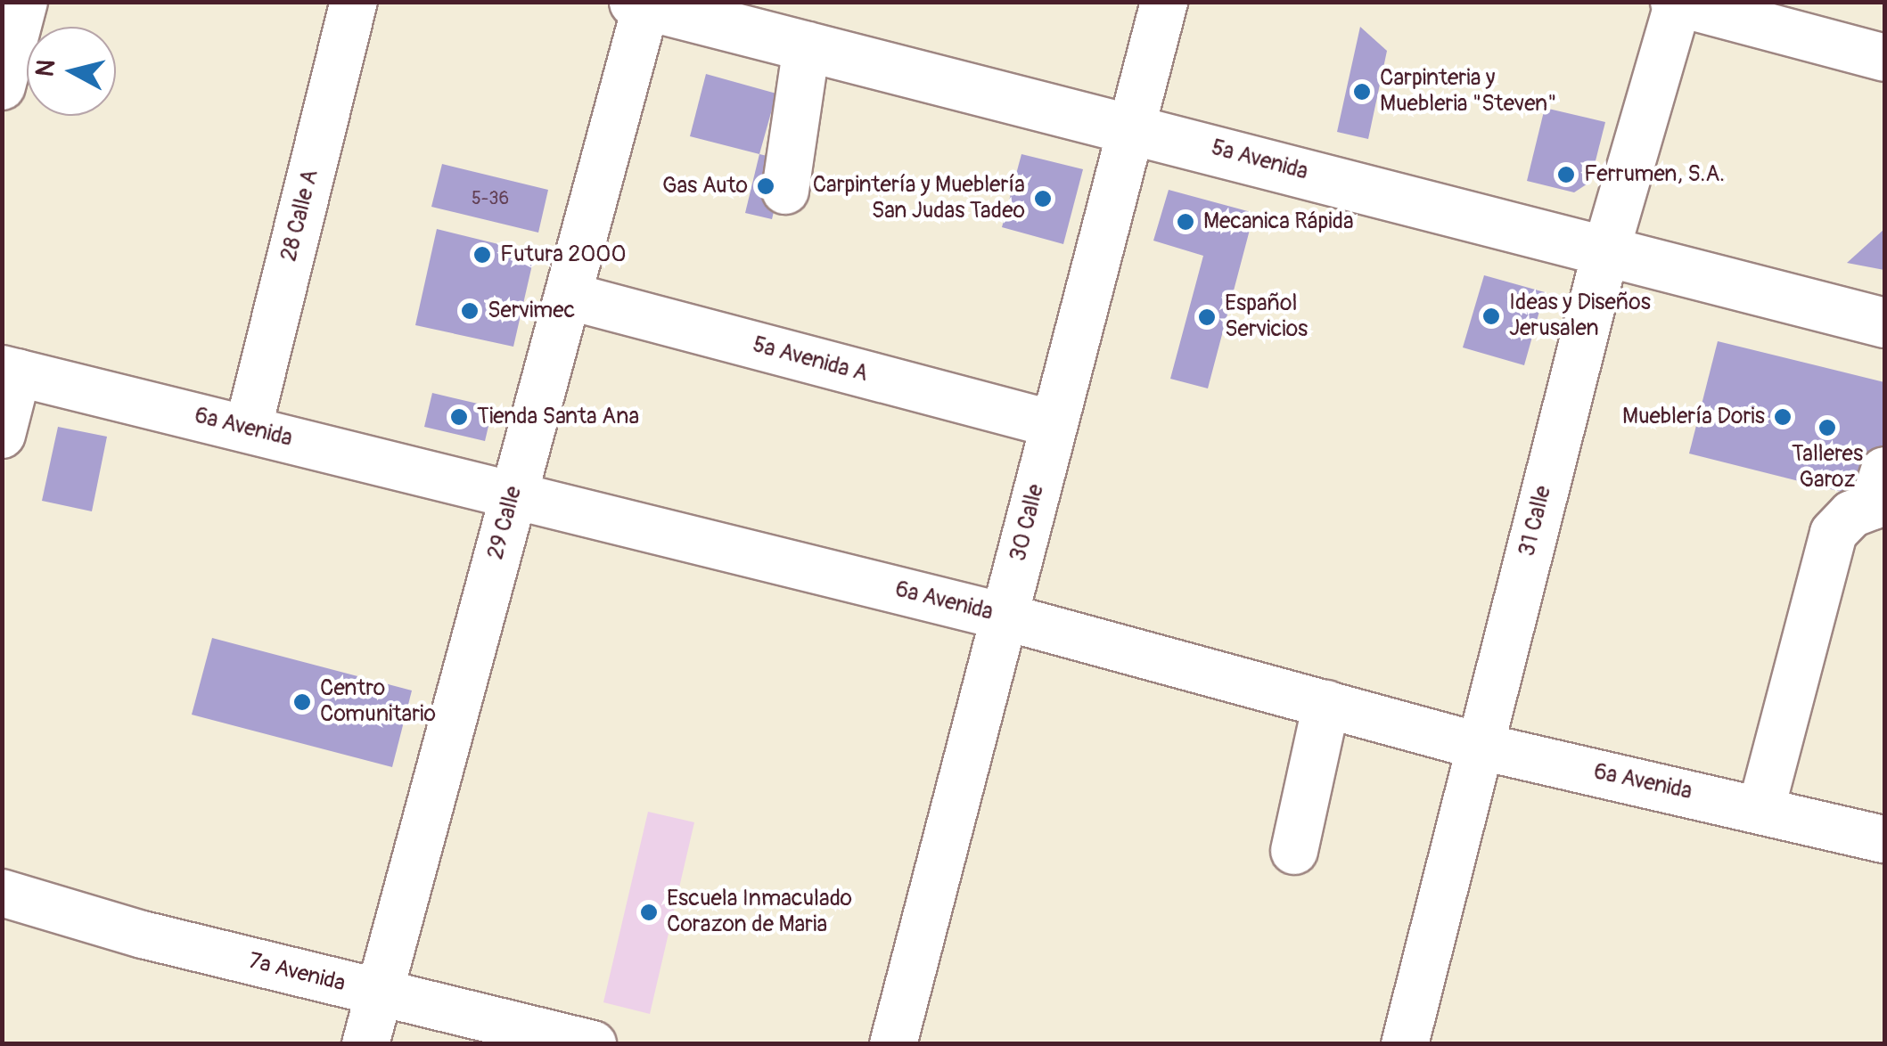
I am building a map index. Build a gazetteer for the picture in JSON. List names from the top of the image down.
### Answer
{
  "streets": {
    "main road": ["5a Avenida"],
    "street": [
      "28 Calle A",
      "5a Avenida A",
      "6a Avenida",
      "31 Calle",
      "29 Calle",
      "30 Calle",
      "7a Avenida"
    ]
  },
  "crossings": [
    ["5a Avenida", "31 Calle"],
    ["5a Avenida", "29 Calle"],
    ["5a Avenida", "30 Calle"],
    ["28 Calle A", "6a Avenida"],
    ["5a Avenida A", "29 Calle"],
    ["5a Avenida A", "30 Calle"],
    ["6a Avenida", "31 Calle"],
    ["6a Avenida", "29 Calle"],
    ["6a Avenida", "30 Calle"],
    ["29 Calle", "7a Avenida"]
  ],
  "places": [
    "Carpinteria y Muebleria \"Steven\"",
    "Ferrumen, S.A.",
    "Gas Auto",
    "Carpintería y Mueblería San Judas Tadeo",
    "Mecanica Rápida",
    "Futura 2000",
    "Servimec",
    "Ideas y Diseños Jerusalen",
    "Español Servicios",
    "Tienda Santa Ana",
    "Mueblería Doris",
    "Talleres Garoz",
    "Centro Comunitario",
    "Escuela Inmaculado Corazon de Maria"
  ],
  "house_numbers": ["5-36"],
  "north": "left"
}
